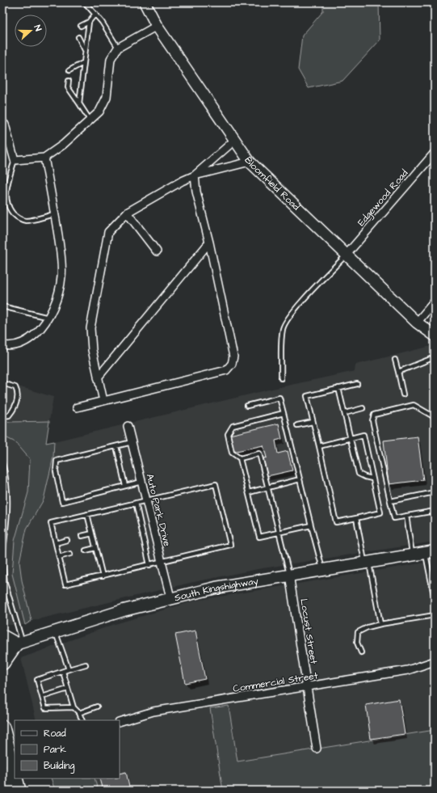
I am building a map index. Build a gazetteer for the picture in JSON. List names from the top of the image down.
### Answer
{
  "streets": {
    "main road": ["South Kingshighway"],
    "street": [
      "Bloomfield Road",
      "Edgewood Road",
      "Auto Park Drive",
      "Locust Street",
      "Commercial Street"
    ]
  },
  "crossings": [
    ["Bloomfield Road", "Edgewood Road"],
    ["Auto Park Drive", "South Kingshighway"],
    ["South Kingshighway", "Locust Street"],
    ["Locust Street", "Commercial Street"]
  ],
  "legend": ["Road", "Park", "Building"],
  "north": "right"
}
